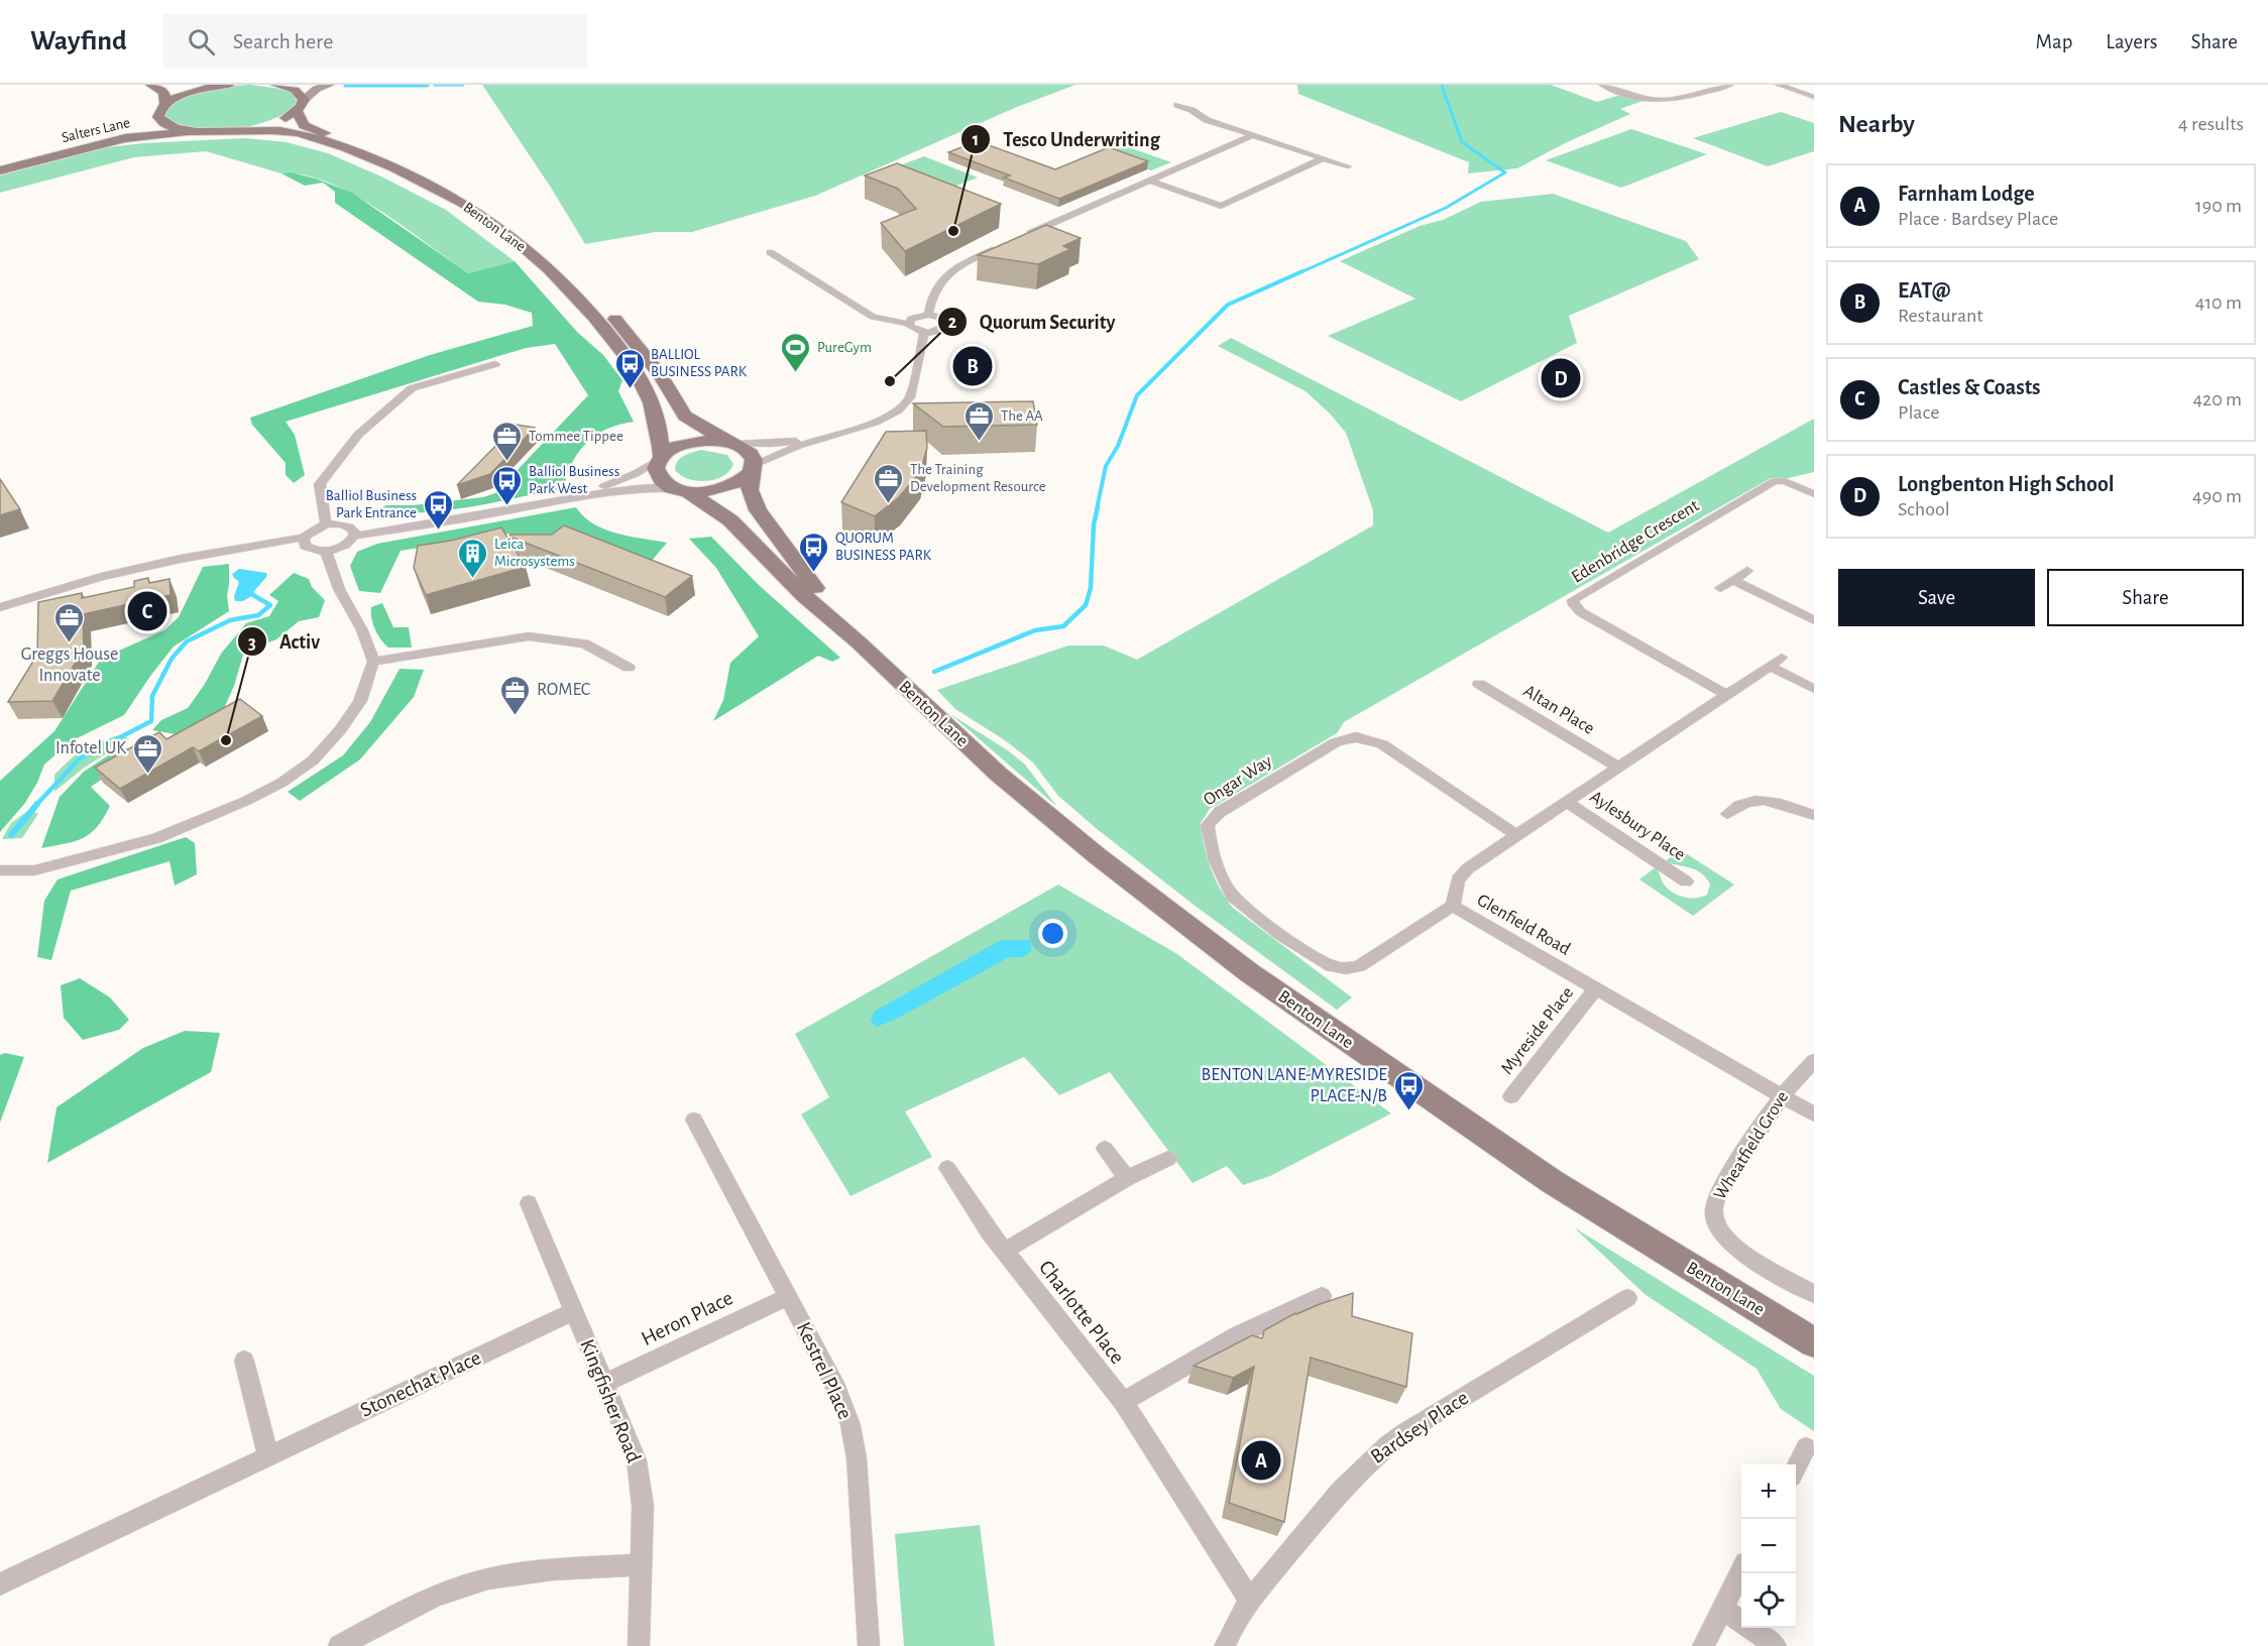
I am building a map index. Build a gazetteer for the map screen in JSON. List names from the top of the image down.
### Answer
{
  "streets": {
    "main road": ["Salters Lane", "Benton Lane"],
    "street": [
      "Edenbridge Crescent",
      "Altan Place",
      "Ongar Way",
      "Aylesbury Place",
      "Glenfield Road",
      "Myreside Place",
      "Wheatfield Grove",
      "Charlotte Place",
      "Heron Place",
      "Kestrel Place",
      "Stonechat Place",
      "Kingfisher Road",
      "Bardsey Place"
    ]
  },
  "crossings": [
    ["Edenbridge Crescent", "Glenfield Road"],
    ["Altan Place", "Glenfield Road"],
    ["Ongar Way", "Glenfield Road"],
    ["Aylesbury Place", "Glenfield Road"],
    ["Glenfield Road", "Myreside Place"],
    ["Glenfield Road", "Wheatfield Grove"],
    ["Heron Place", "Kestrel Place"],
    ["Heron Place", "Kingfisher Road"],
    ["Stonechat Place", "Kingfisher Road"]
  ],
  "places": {
    "other": ["Tesco Underwriting", "Quorum Security", "Activ"],
    "sports": ["PureGym"],
    "bus stop": [
      "BALLIOL BUSINESS PARK",
      "Balliol Business Park West",
      "Balliol Business Park Entrance",
      "QUORUM BUSINESS PARK",
      "BENTON LANE-MYRESIDE PLACE-N/B"
    ],
    "office": [
      "The AA",
      "Tommee Tippee",
      "The Training Development Resource",
      "Greggs House Innovate",
      "ROMEC",
      "Infotel UK"
    ],
    "building": ["Leica Microsystems"]
  },
  "page": {
    "header": "Wayfind",
    "search": "Search here",
    "nav": ["Map", "Layers", "Share"],
    "heading": ["Nearby", "4 results"],
    "list": [
      {
        "mark": "A",
        "name": "Farnham Lodge",
        "note": "Place · Bardsey Place",
        "value": "190 m"
      },
      {
        "mark": "B",
        "name": "EAT@",
        "note": "Restaurant",
        "value": "410 m"
      },
      {
        "mark": "C",
        "name": "Castles & Coasts",
        "note": "Place",
        "value": "420 m"
      },
      {
        "mark": "D",
        "name": "Longbenton High School",
        "note": "School",
        "value": "490 m"
      }
    ],
    "pins": [
      "B",
      "D",
      "C",
      "A"
    ],
    "buttons": ["Save", "Share"],
    "map_buttons": ["+", "−"]
  }
}
